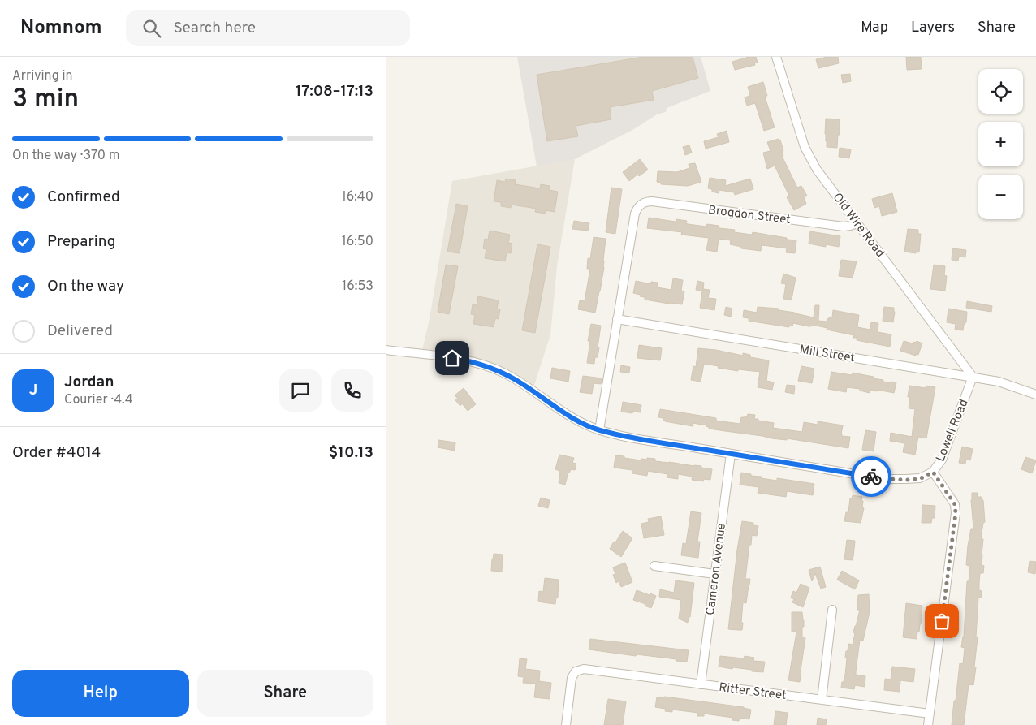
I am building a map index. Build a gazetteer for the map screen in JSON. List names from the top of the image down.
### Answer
{
  "streets": {
    "street": [
      "Brogdon Street",
      "Old Wire Road",
      "Mill Street",
      "Lowell Road",
      "Cameron Avenue",
      "Ritter Street"
    ]
  },
  "crossings": [
    ["Brogdon Street", "Old Wire Road"],
    ["Brogdon Street", "Mill Street"],
    ["Old Wire Road", "Mill Street"],
    ["Old Wire Road", "Lowell Road"],
    ["Mill Street", "Lowell Road"],
    ["Lowell Road", "Cameron Avenue"],
    ["Cameron Avenue", "Ritter Street"]
  ],
  "page": {
    "header": "Nomnom",
    "search": "Search here",
    "nav": ["Map", "Layers", "Share"],
    "heading": ["3 min", "Arriving in", "17:08–17:13"],
    "panel": [
      "Jordan",
      "Courier · 4.4",
      "Order #4014",
      "$10.13"
    ],
    "map_buttons": ["+", "−"],
    "bar": "On the way · 370 m",
    "list": [
      ["Confirmed", "16:40"],
      ["Preparing", "16:50"],
      ["On the way", "16:53"],
      "Delivered"
    ],
    "round": "J",
    "buttons": ["Help", "Share"]
  }
}
